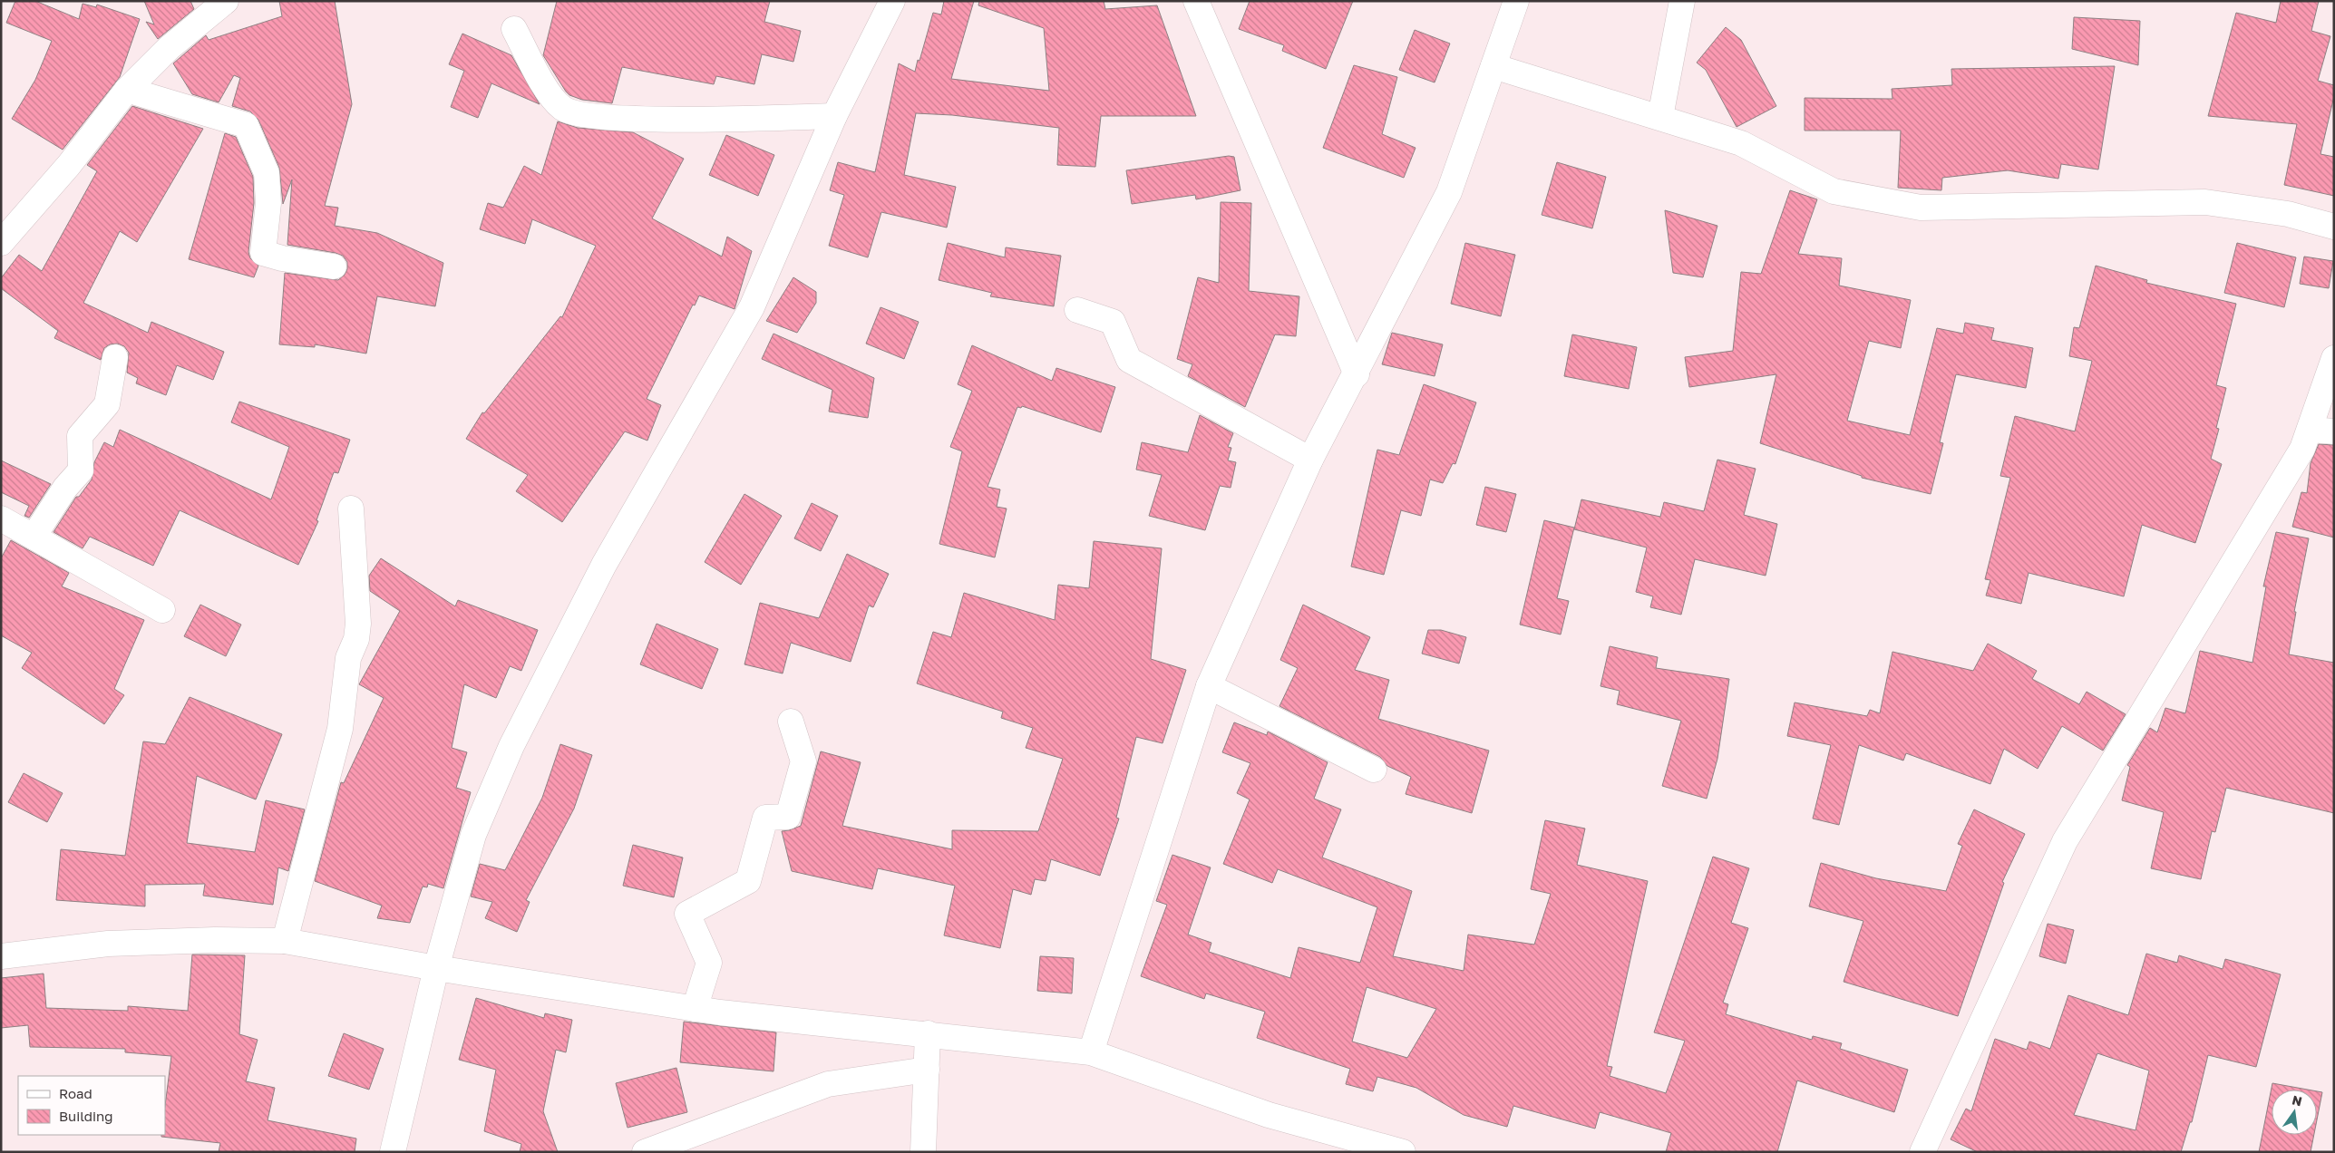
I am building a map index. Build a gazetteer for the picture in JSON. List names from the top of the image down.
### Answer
{
  "legend": ["Road", "Building"],
  "north": "top"
}
